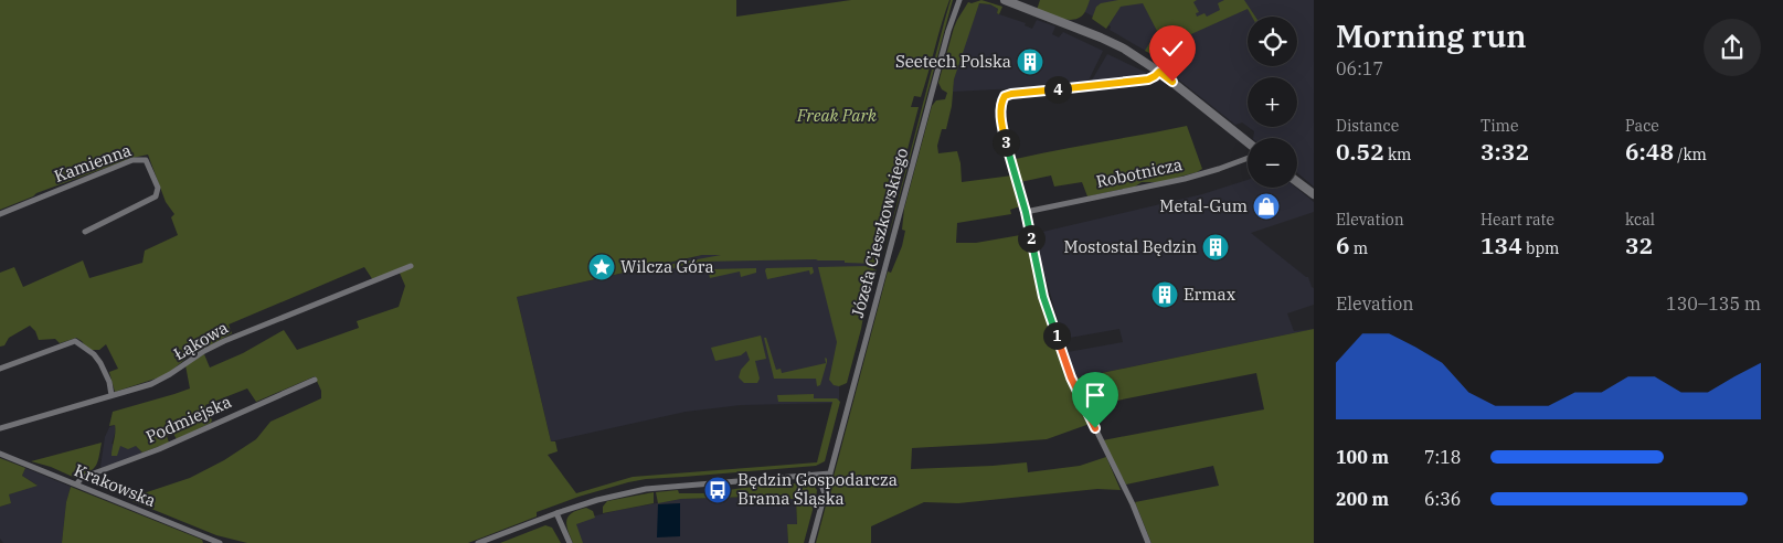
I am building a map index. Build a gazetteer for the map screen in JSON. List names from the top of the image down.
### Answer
{
  "streets": {
    "street": [
      "Kamienna",
      "Robotnicza",
      "Józefa Cieszkowskiego",
      "Łąkowa",
      "Podmiejska",
      "Krakowska"
    ]
  },
  "crossings": [
    ["Podmiejska", "Krakowska"]
  ],
  "parks": ["Freak Park"],
  "places": {
    "building": ["Seetech Polska", "Mostostal Będzin", "Ermax"],
    "shop": ["Metal-Gum"],
    "place": ["Wilcza Góra"],
    "bus stop": ["Będzin Gospodarcza Brama Śląska"]
  },
  "page": {
    "heading": ["Morning run", "06:17"],
    "map_buttons": ["+", "−"],
    "pins": [
      "4",
      "3",
      "2",
      "1"
    ],
    "stats": [
      ["Distance", "0.52 km"],
      ["Time", "3:32"],
      ["Pace", "6:48 /km"],
      ["Elevation", "6 m"],
      ["Heart rate", "134 bpm"],
      ["kcal", "32"]
    ],
    "chart": ["Elevation", "130–135 m"],
    "list": [
      {
        "name": "100 m",
        "note": "7:18"
      },
      {
        "name": "200 m",
        "note": "6:36"
      }
    ]
  }
}
